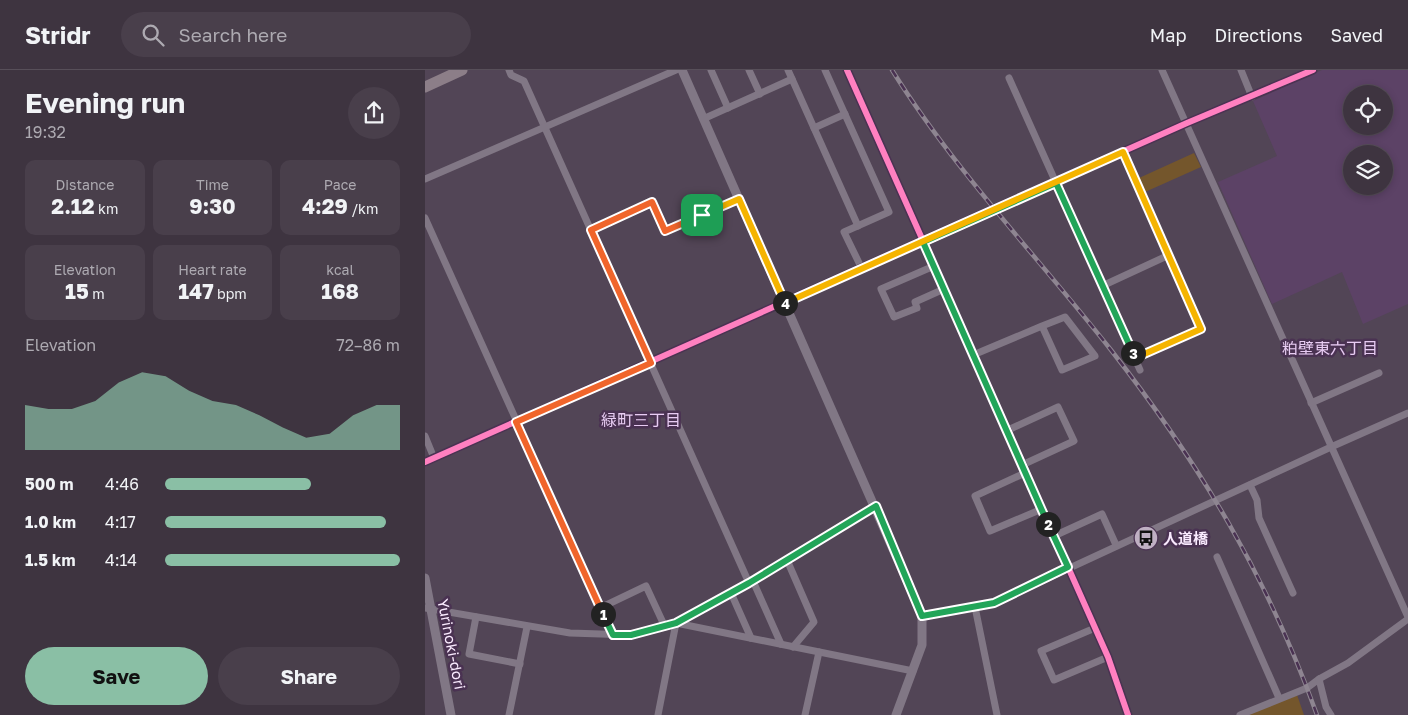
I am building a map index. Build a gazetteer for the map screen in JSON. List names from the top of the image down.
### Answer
{
  "streets": {
    "street": ["Yurinoki-dori"]
  },
  "districts": ["粕壁東六丁目", "緑町三丁目"],
  "places": {
    "bus stop": ["人道橋"]
  },
  "page": {
    "header": "Stridr",
    "search": "Search here",
    "nav": ["Map", "Directions", "Saved"],
    "heading": ["Evening run", "19:32"],
    "stats": [
      ["Distance", "2.12 km"],
      ["Time", "9:30"],
      ["Pace", "4:29 /km"],
      ["Elevation", "15 m"],
      ["Heart rate", "147 bpm"],
      ["kcal", "168"]
    ],
    "pins": [
      "4",
      "3",
      "2",
      "1"
    ],
    "chart": ["Elevation", "72–86 m"],
    "list": [
      {
        "name": "500 m",
        "note": "4:46"
      },
      {
        "name": "1.0 km",
        "note": "4:17"
      },
      {
        "name": "1.5 km",
        "note": "4:14"
      }
    ],
    "buttons": ["Save", "Share"]
  }
}
